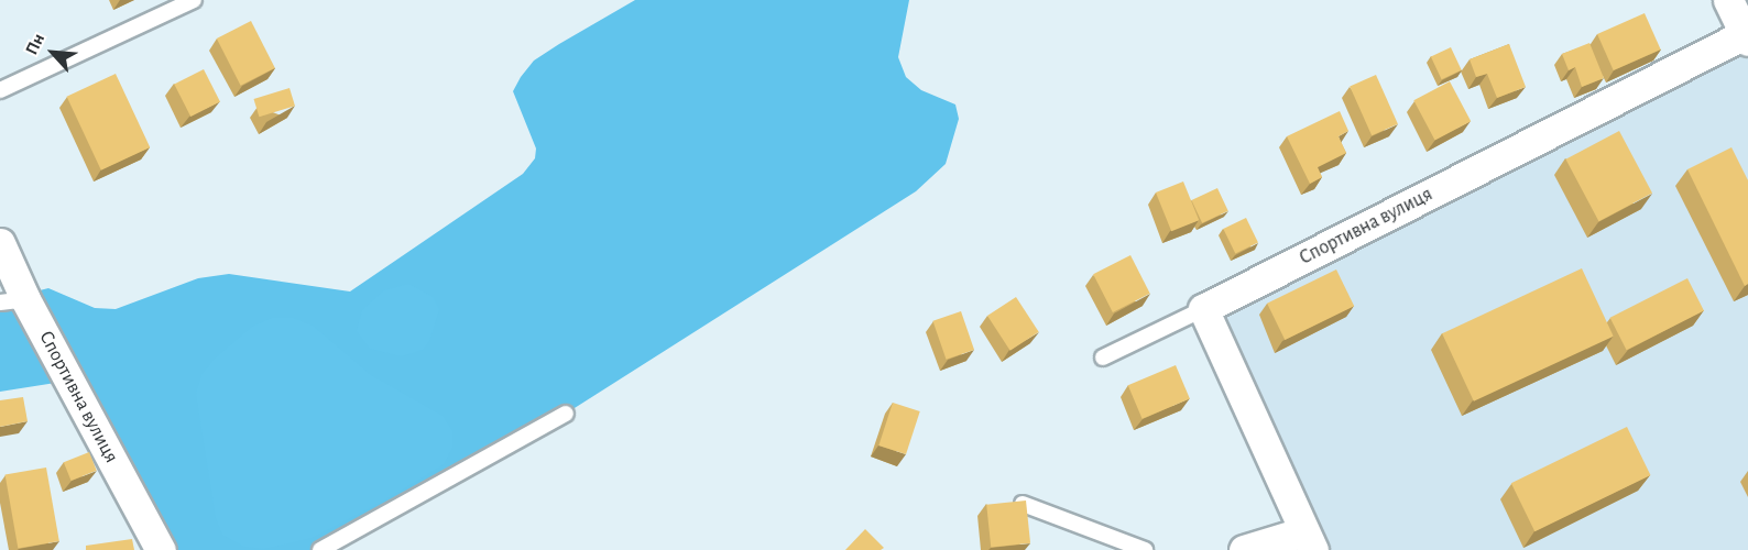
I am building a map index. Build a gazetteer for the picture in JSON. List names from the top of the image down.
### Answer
{
  "streets": {
    "street": ["Спортивна вулиця"]
  },
  "north": "top left"
}
